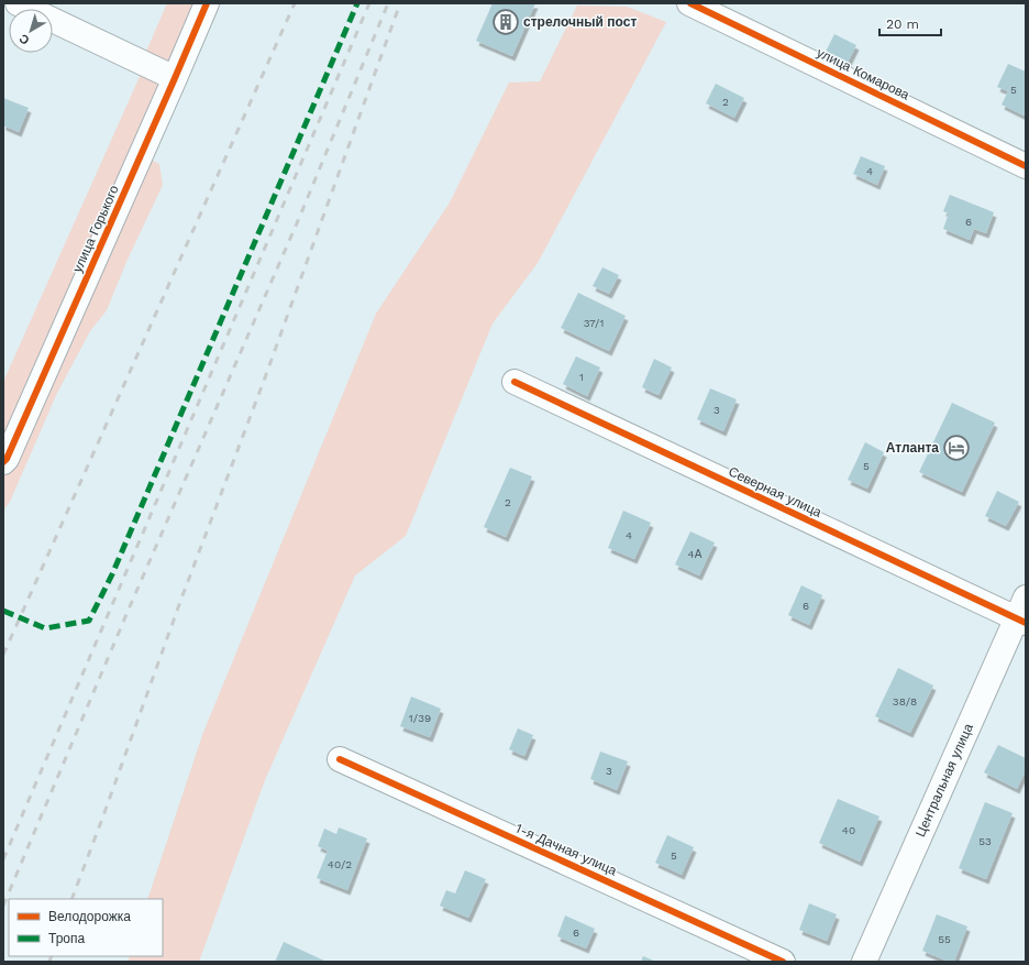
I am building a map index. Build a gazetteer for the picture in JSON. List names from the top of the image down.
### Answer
{
  "streets": {
    "street": [
      "улица Комарова",
      "улица Горького",
      "Северная улица",
      "Центральная улица",
      "1-я Дачная улица"
    ]
  },
  "crossings": [
    ["Северная улица", "Центральная улица"]
  ],
  "places": {
    "building": ["стрелочный пост"],
    "hotel": ["Атланта"]
  },
  "house_numbers": [
    "5",
    "2",
    "4",
    "6",
    "37/1",
    "1",
    "3",
    "5",
    "2",
    "4",
    "4А",
    "6",
    "38/8",
    "1/39",
    "3",
    "40",
    "53",
    "5",
    "40/2",
    "6",
    "55"
  ],
  "legend": ["Велодорожка", "Тропа"],
  "scale_bar": "20 m",
  "north": "bottom left"
}
